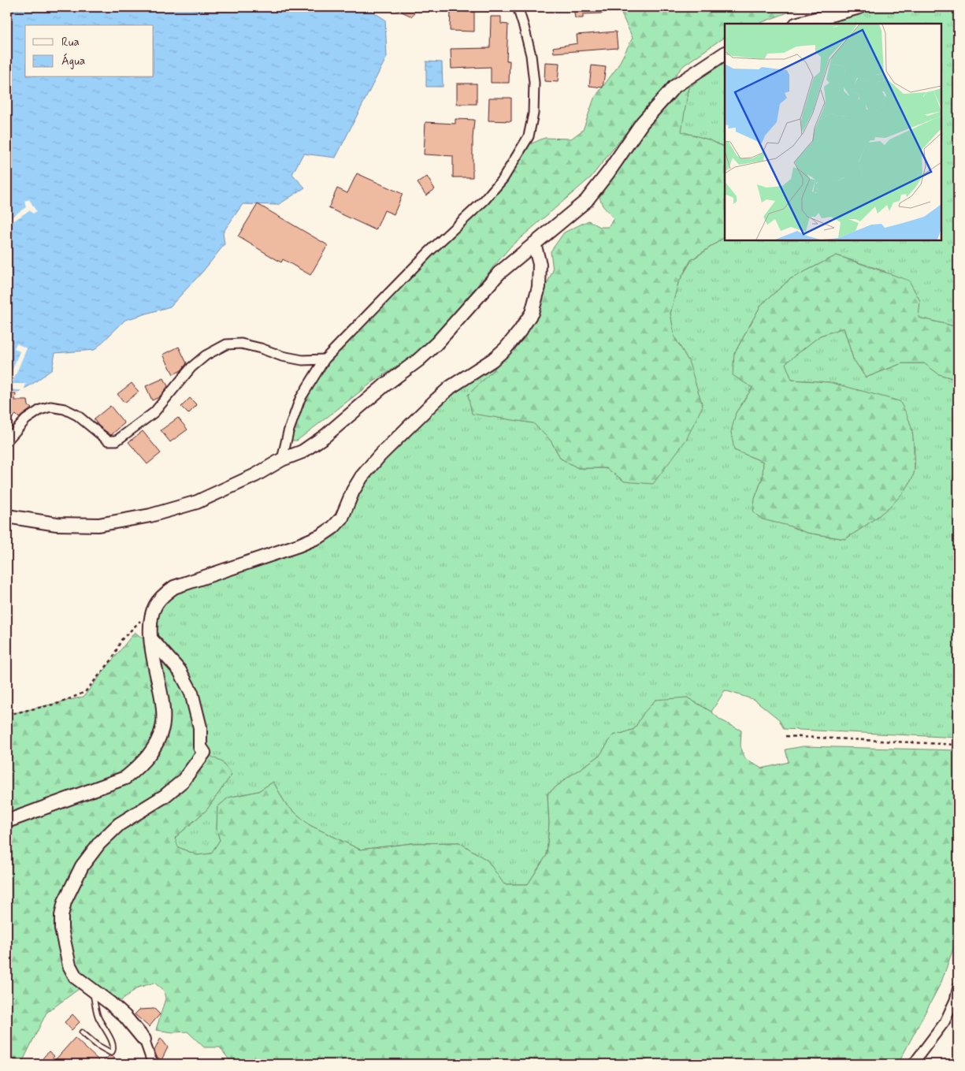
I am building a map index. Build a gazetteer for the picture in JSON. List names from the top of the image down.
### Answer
{
  "legend": ["Rua", "Água"]
}
